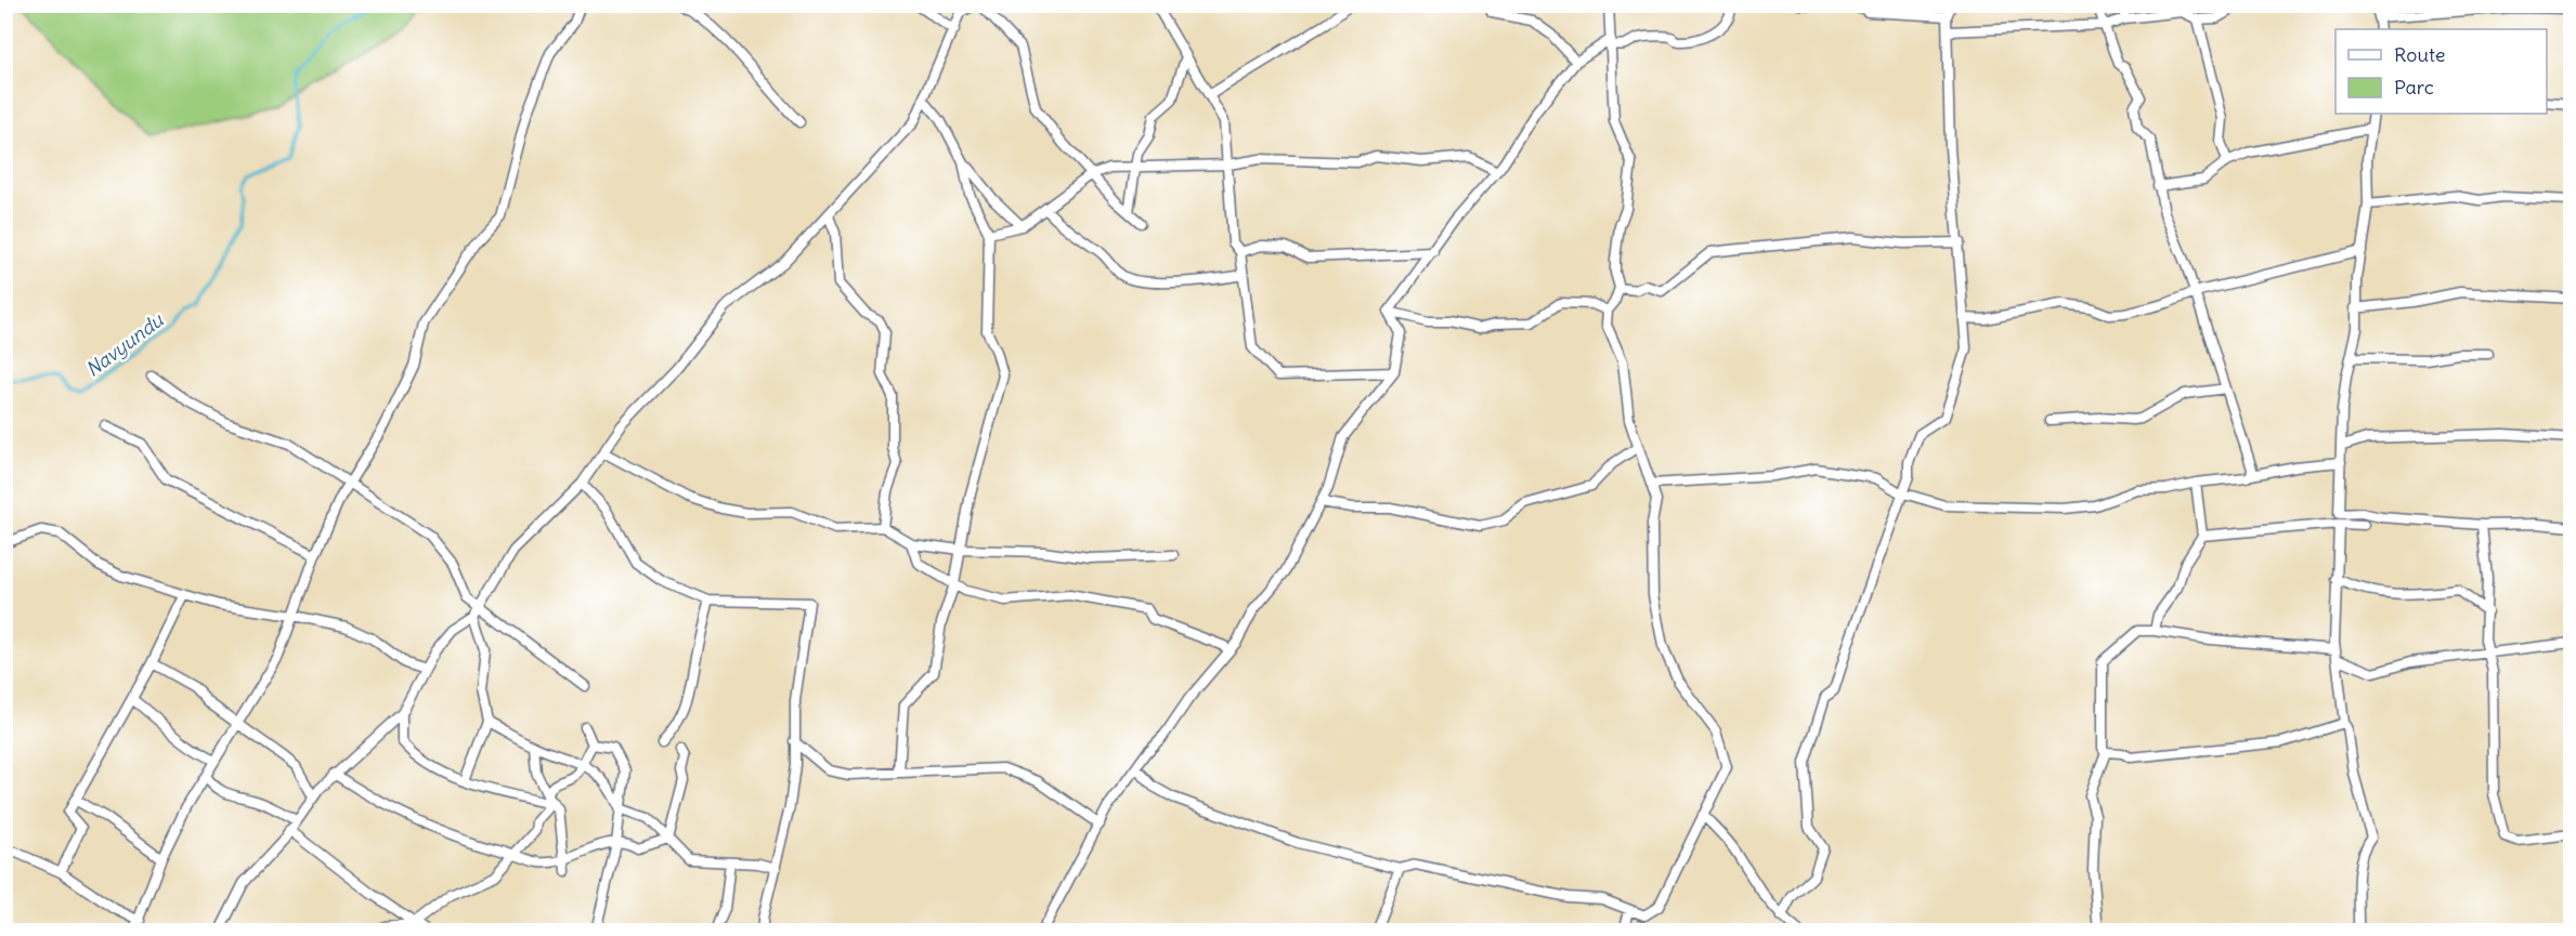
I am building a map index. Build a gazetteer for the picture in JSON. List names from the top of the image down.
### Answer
{
  "water": ["Navyundu"],
  "legend": ["Route", "Parc"]
}
